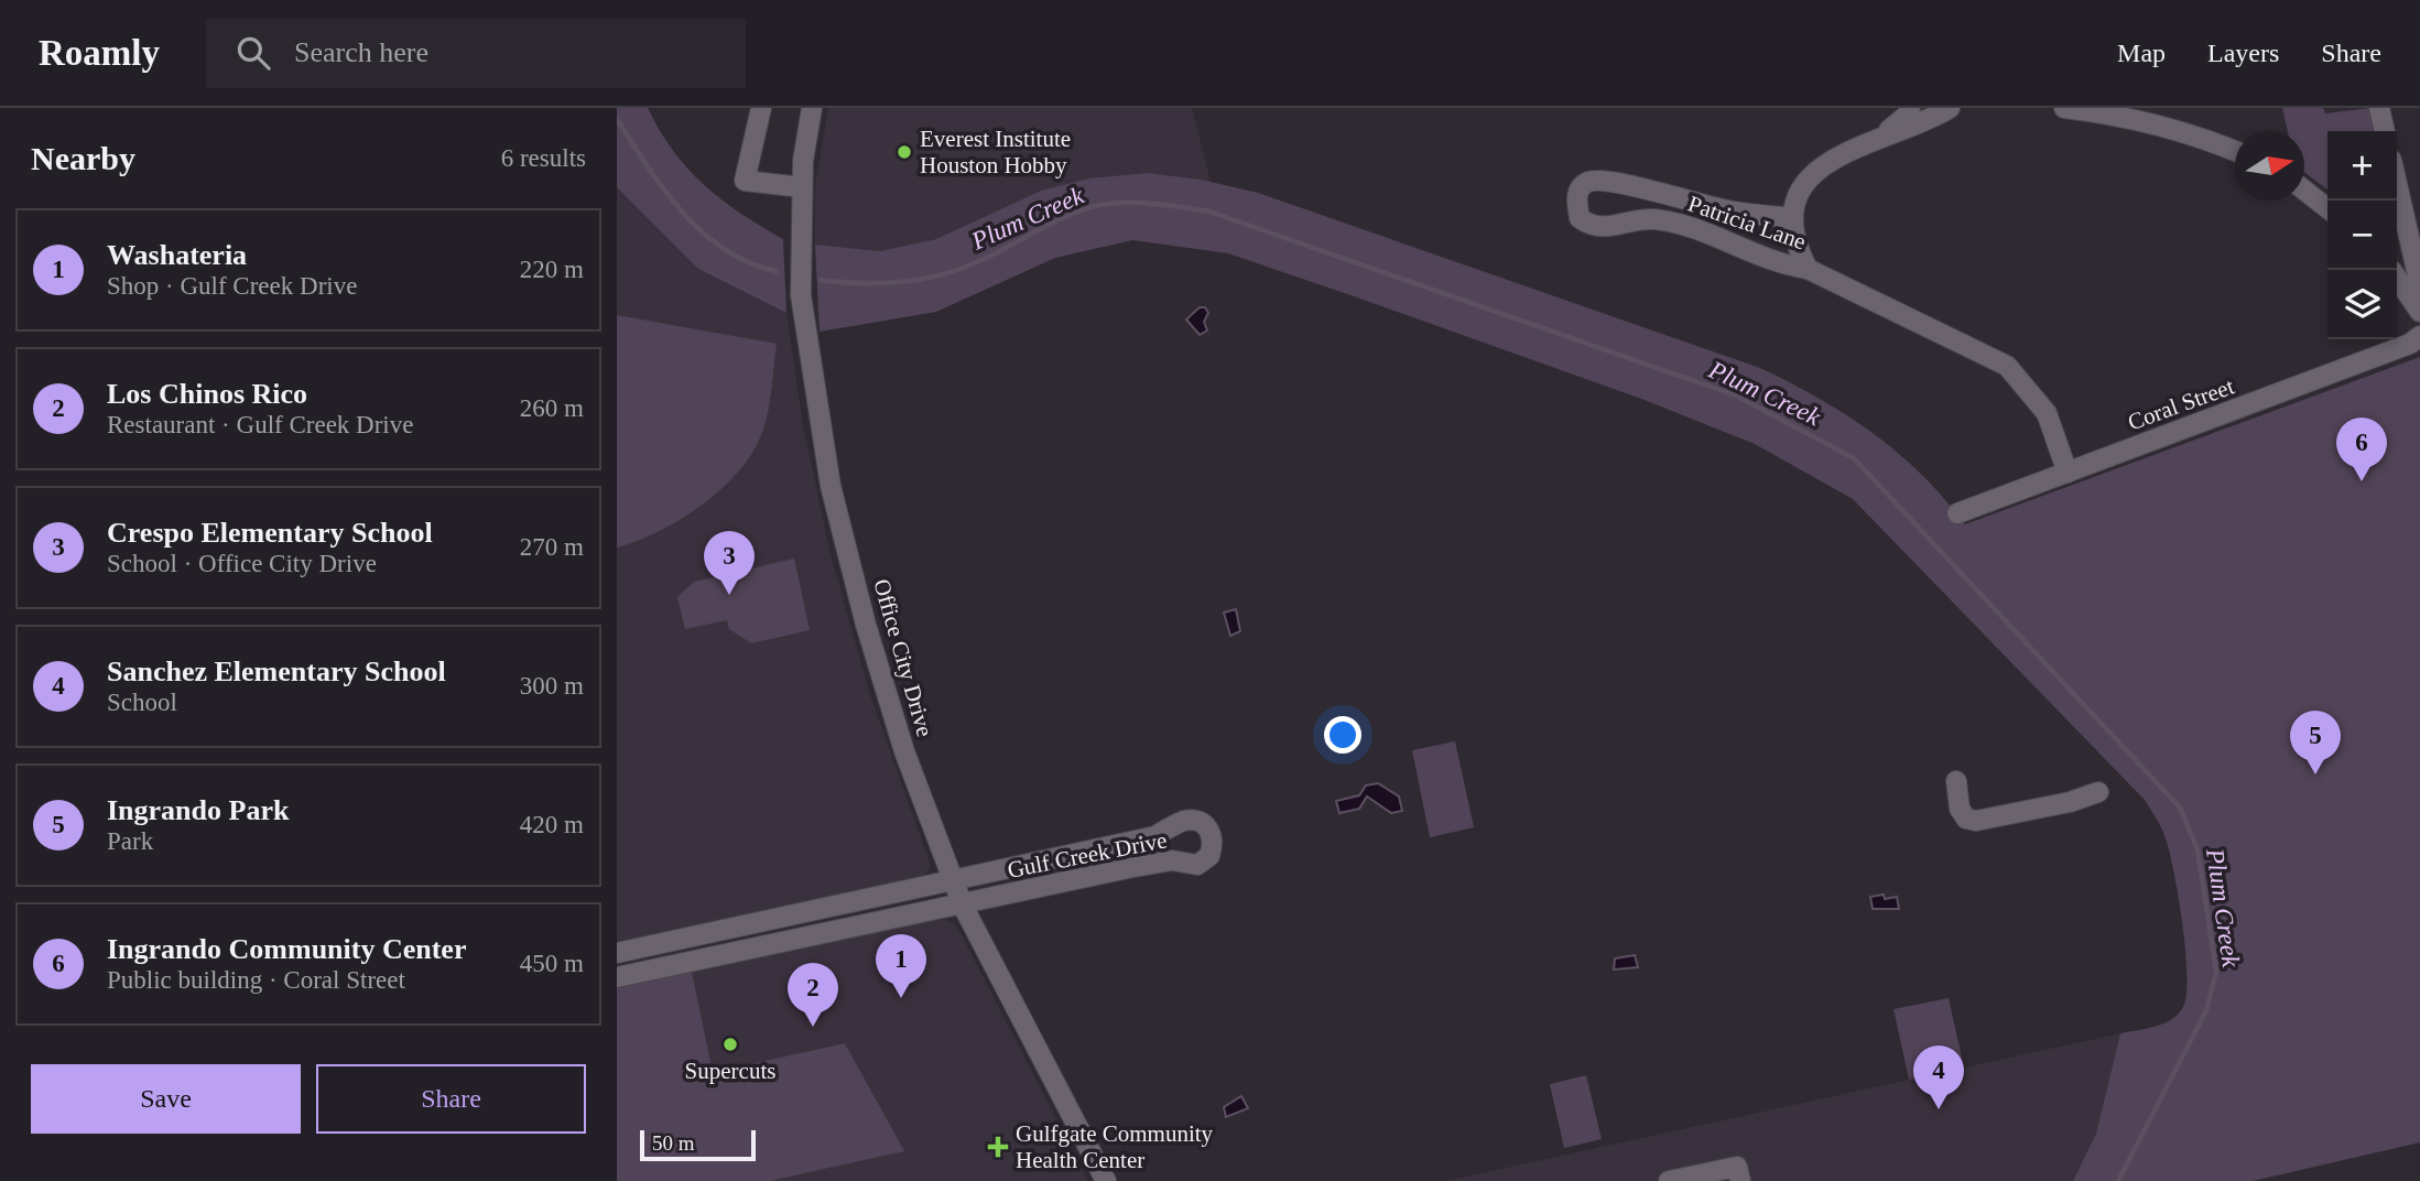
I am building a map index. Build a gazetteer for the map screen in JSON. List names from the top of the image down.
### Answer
{
  "streets": {
    "street": [
      "Patricia Lane",
      "Coral Street",
      "Office City Drive",
      "Gulf Creek Drive"
    ]
  },
  "crossings": [
    ["Patricia Lane", "Coral Street"],
    ["Office City Drive", "Gulf Creek Drive"]
  ],
  "water": ["Plum Creek"],
  "places": {
    "other": ["Everest Institute Houston Hobby", "Supercuts"],
    "health": ["Gulfgate Community Health Center"]
  },
  "scale_bar": "50 m",
  "north": "right",
  "page": {
    "header": "Roamly",
    "search": "Search here",
    "nav": ["Map", "Layers", "Share"],
    "heading": ["Nearby", "6 results"],
    "map_buttons": ["+", "−"],
    "list": [
      {
        "mark": "1",
        "name": "Washateria",
        "note": "Shop · Gulf Creek Drive",
        "value": "220 m"
      },
      {
        "mark": "2",
        "name": "Los Chinos Rico",
        "note": "Restaurant · Gulf Creek Drive",
        "value": "260 m"
      },
      {
        "mark": "3",
        "name": "Crespo Elementary School",
        "note": "School · Office City Drive",
        "value": "270 m"
      },
      {
        "mark": "4",
        "name": "Sanchez Elementary School",
        "note": "School",
        "value": "300 m"
      },
      {
        "mark": "5",
        "name": "Ingrando Park",
        "note": "Park",
        "value": "420 m"
      },
      {
        "mark": "6",
        "name": "Ingrando Community Center",
        "note": "Public building · Coral Street",
        "value": "450 m"
      }
    ],
    "pins": [
      "6",
      "3",
      "5",
      "1",
      "2",
      "4"
    ],
    "buttons": ["Save", "Share"],
    "scale": "50 m"
  }
}
